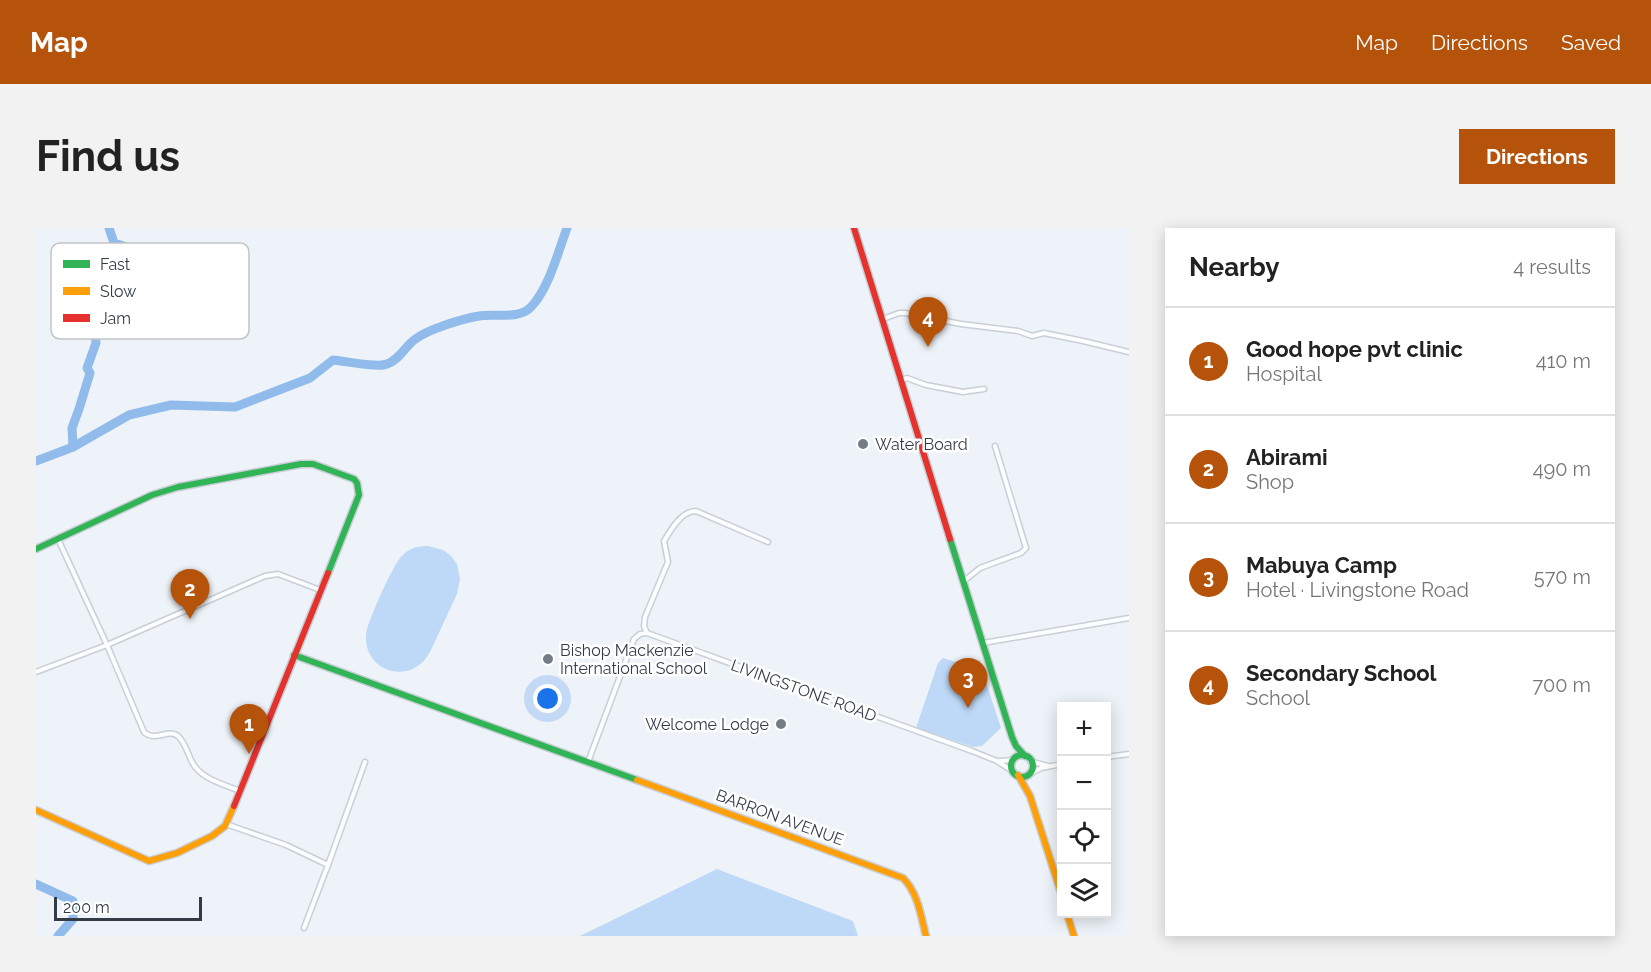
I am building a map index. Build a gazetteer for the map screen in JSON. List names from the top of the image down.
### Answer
{
  "streets": {
    "street": ["LIVINGSTONE ROAD", "BARRON AVENUE"]
  },
  "places": ["Water Board", "Bishop Mackenzie International School", "Welcome Lodge"],
  "legend": ["Fast", "Slow", "Jam"],
  "scale_bar": "200 m",
  "page": {
    "header": "Map",
    "nav": ["Map", "Directions", "Saved"],
    "buttons": "Directions",
    "title": "Find us",
    "heading": ["Nearby", "4 results"],
    "pins": [
      "4",
      "2",
      "3",
      "1"
    ],
    "list": [
      {
        "mark": "1",
        "name": "Good hope pvt clinic",
        "note": "Hospital",
        "value": "410 m"
      },
      {
        "mark": "2",
        "name": "Abirami",
        "note": "Shop",
        "value": "490 m"
      },
      {
        "mark": "3",
        "name": "Mabuya Camp",
        "note": "Hotel · Livingstone Road",
        "value": "570 m"
      },
      {
        "mark": "4",
        "name": "Secondary School",
        "note": "School",
        "value": "700 m"
      }
    ],
    "map_buttons": ["+", "−"],
    "scale": "200 m"
  }
}
